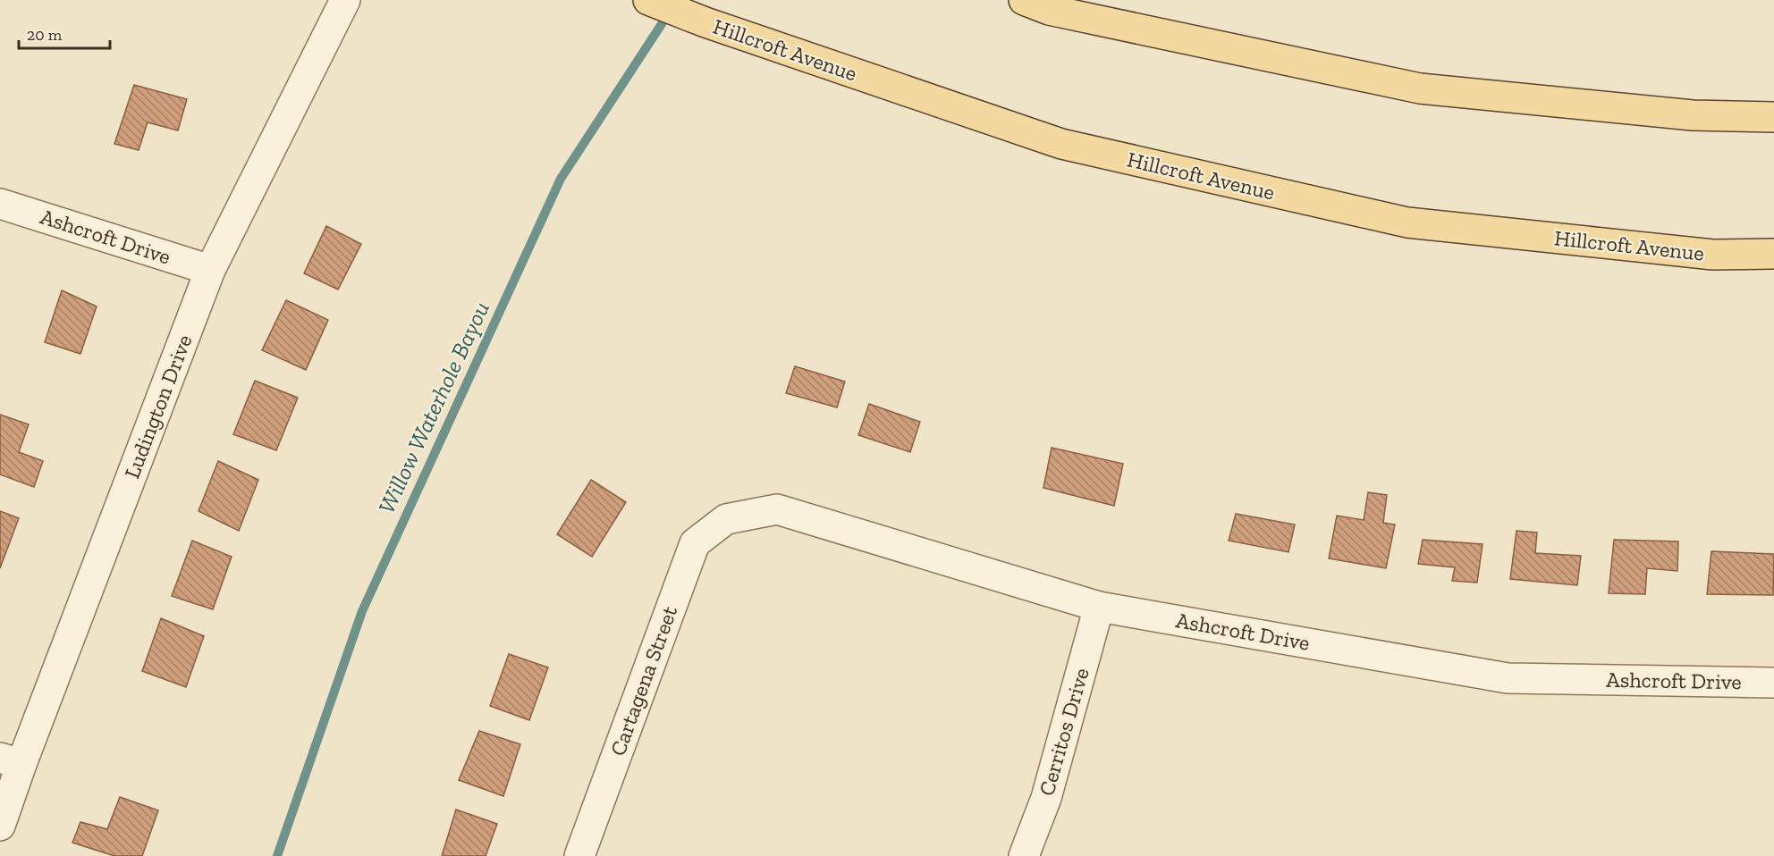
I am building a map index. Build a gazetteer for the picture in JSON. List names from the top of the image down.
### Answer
{
  "streets": {
    "main road": ["Hillcroft Avenue"],
    "street": [
      "Ashcroft Drive",
      "Ludington Drive",
      "Cartagena Street",
      "Cerritos Drive"
    ]
  },
  "crossings": [
    ["Ashcroft Drive", "Ludington Drive"],
    ["Ashcroft Drive", "Cartagena Street"],
    ["Ashcroft Drive", "Cerritos Drive"]
  ],
  "water": ["Willow Waterhole Bayou"],
  "scale_bar": "20 m"
}
